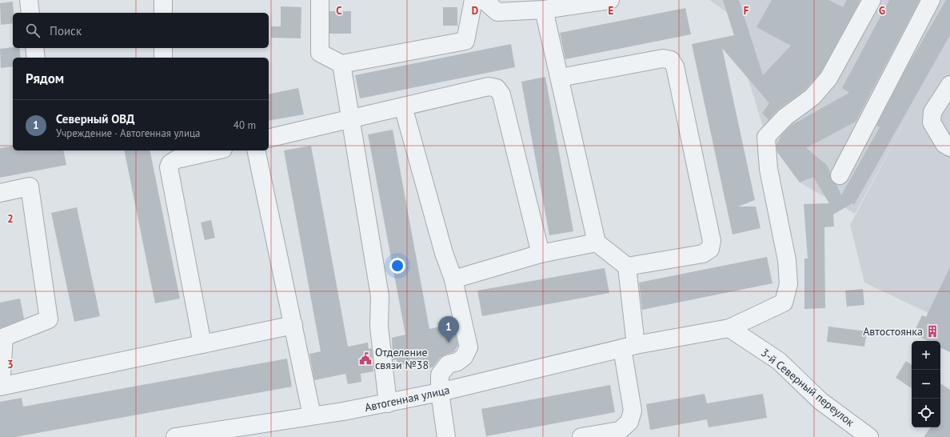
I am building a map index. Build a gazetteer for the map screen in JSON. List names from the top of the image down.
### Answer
{
  "streets": {
    "street": ["3-й Северный переулок", "Автогенная улица"]
  },
  "crossings": [
    ["3-й Северный переулок", "Автогенная улица"]
  ],
  "places": {
    "building": ["Автостоянка"],
    "public building": ["Отделение связи №38"]
  },
  "page": {
    "search": "Поиск",
    "heading": "Рядом",
    "list": [
      {
        "mark": "1",
        "name": "Северный ОВД",
        "note": "Учреждение · Автогенная улица",
        "value": "40 m"
      }
    ],
    "pins": "1",
    "map_buttons": ["+", "−"]
  },
  "grid": {
    "columns": [
      "C",
      "D",
      "E",
      "F",
      "G"
    ],
    "rows": ["2", "3"]
  }
}
